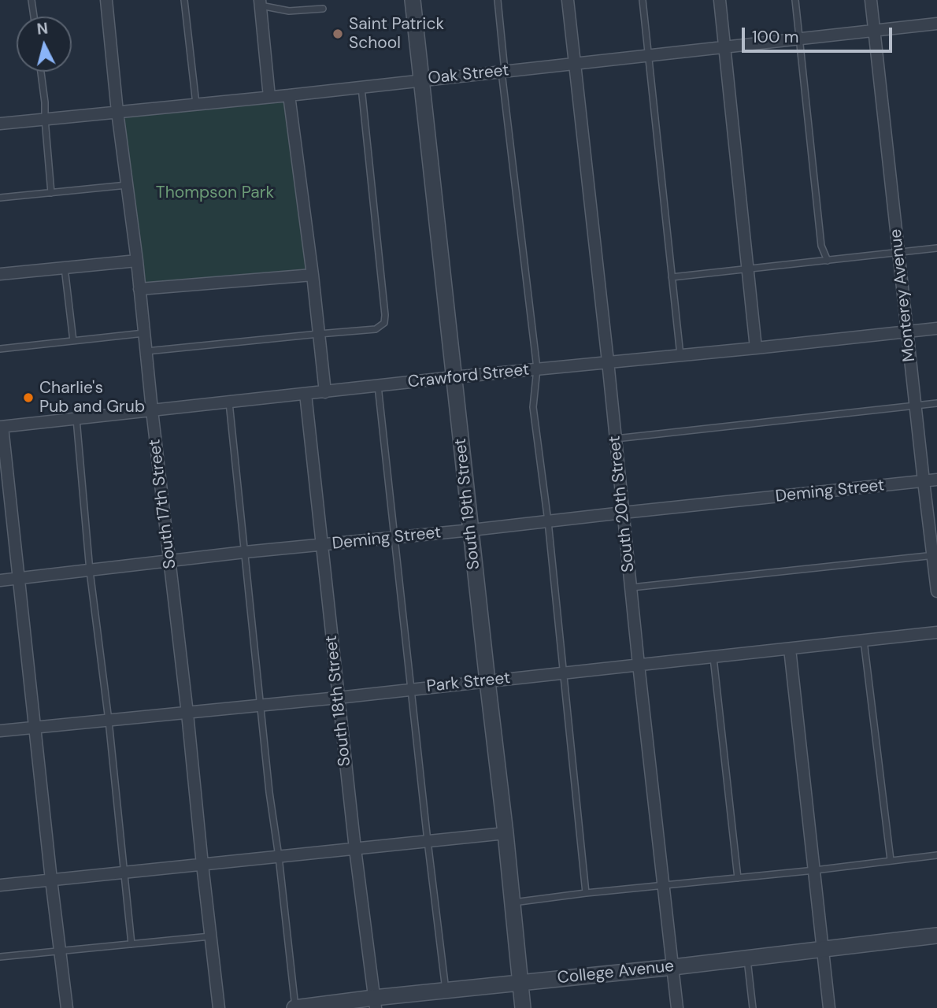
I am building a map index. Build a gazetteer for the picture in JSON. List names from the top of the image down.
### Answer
{
  "streets": {
    "street": [
      "Oak Street",
      "Monterey Avenue",
      "Crawford Street",
      "Deming Street",
      "South 17th Street",
      "South 19th Street",
      "South 20th Street",
      "Park Street",
      "South 18th Street",
      "College Avenue"
    ]
  },
  "crossings": [
    ["Oak Street", "Monterey Avenue"],
    ["Oak Street", "South 17th Street"],
    ["Oak Street", "South 19th Street"],
    ["Oak Street", "South 20th Street"],
    ["Monterey Avenue", "Crawford Street"],
    ["Monterey Avenue", "Deming Street"],
    ["Crawford Street", "South 17th Street"],
    ["Crawford Street", "South 19th Street"],
    ["Crawford Street", "South 20th Street"],
    ["Crawford Street", "South 18th Street"],
    ["Deming Street", "South 17th Street"],
    ["Deming Street", "South 19th Street"],
    ["Deming Street", "South 20th Street"],
    ["Deming Street", "South 18th Street"],
    ["South 17th Street", "Park Street"],
    ["South 19th Street", "Park Street"],
    ["South 19th Street", "College Avenue"],
    ["South 20th Street", "Park Street"],
    ["South 20th Street", "College Avenue"],
    ["Park Street", "South 18th Street"],
    ["South 18th Street", "College Avenue"]
  ],
  "parks": ["Thompson Park"],
  "places": ["Saint Patrick School", "Charlie's Pub and Grub"],
  "scale_bar": "100 m",
  "north": "top"
}
